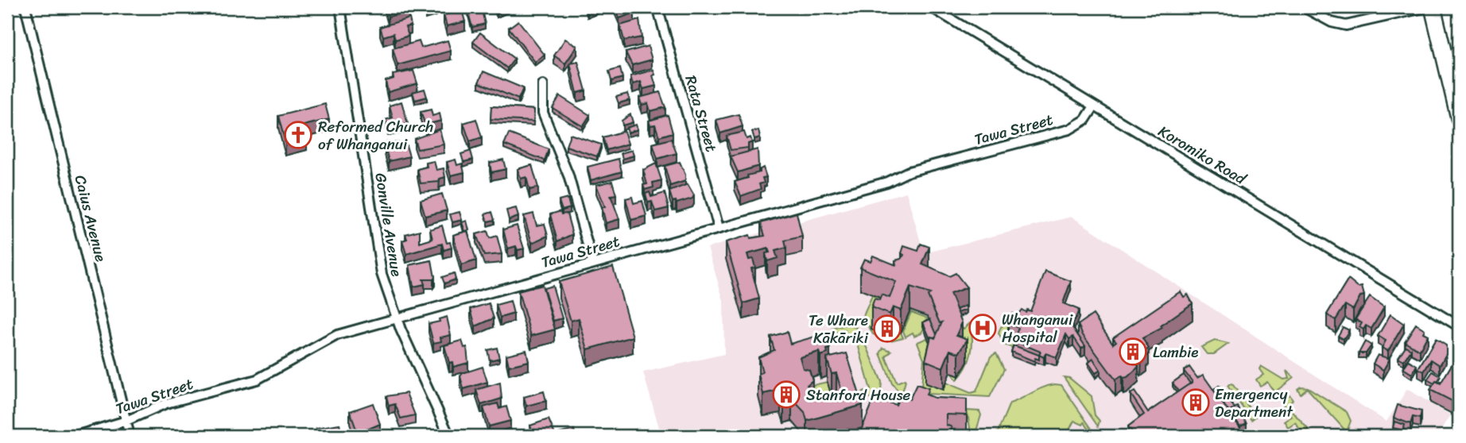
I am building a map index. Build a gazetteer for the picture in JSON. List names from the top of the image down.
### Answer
{
  "streets": {
    "street": [
      "Rata Street",
      "Tawa Street",
      "Koromiko Road",
      "Caius Avenue",
      "Gonville Avenue"
    ]
  },
  "crossings": [
    ["Rata Street", "Tawa Street"],
    ["Tawa Street", "Koromiko Road"],
    ["Tawa Street", "Caius Avenue"],
    ["Tawa Street", "Gonville Avenue"]
  ],
  "places": {
    "church": ["Reformed Church of Whanganui"],
    "hospital": ["Whanganui Hospital"],
    "building": [
      "Te Whare Kākāriki",
      "Lambie",
      "Stanford House",
      "Emergency Department"
    ]
  }
}
